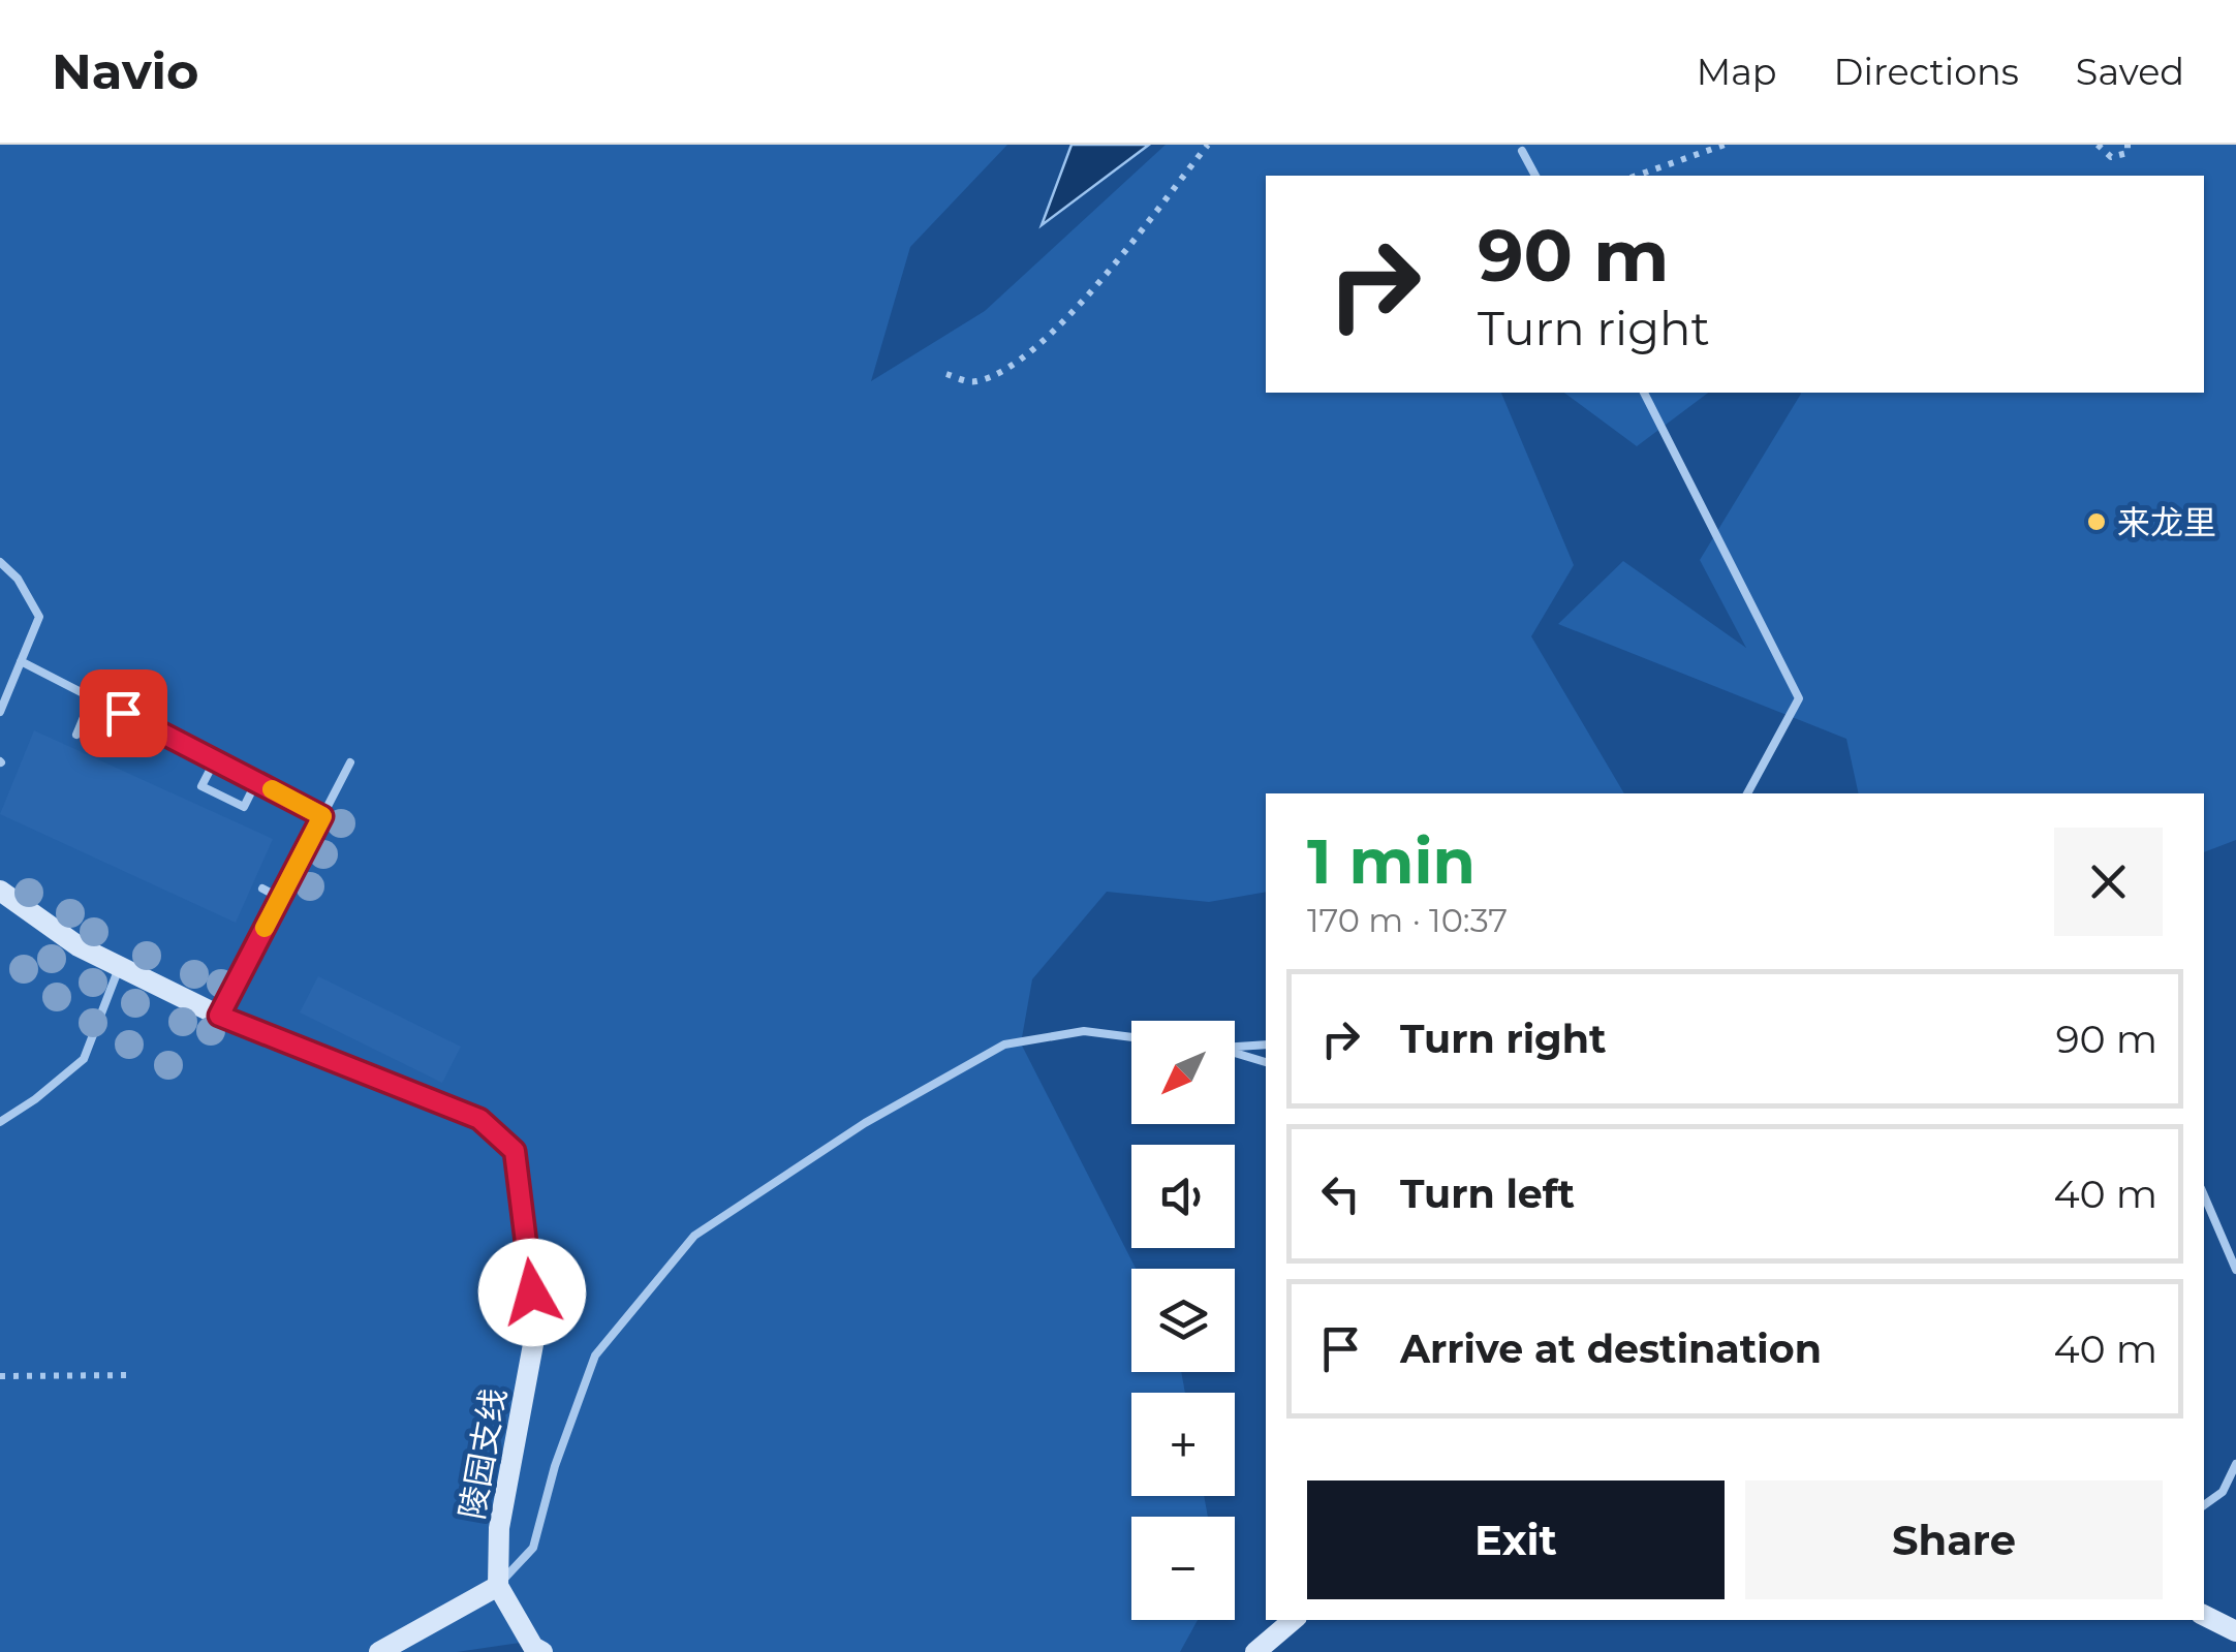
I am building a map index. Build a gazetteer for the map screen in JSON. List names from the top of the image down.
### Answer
{
  "streets": {
    "street": ["陵园支线"]
  },
  "places": ["来龙里"],
  "north": "bottom left",
  "page": {
    "header": "Navio",
    "nav": ["Map", "Directions", "Saved"],
    "turn": ["90 m", "Turn right"],
    "heading": ["1 min", "170 m · 10:37"],
    "list": [
      {
        "name": "Turn right",
        "value": "90 m"
      },
      {
        "name": "Turn left",
        "value": "40 m"
      },
      {
        "name": "Arrive at destination",
        "value": "40 m"
      }
    ],
    "map_buttons": ["+", "−"],
    "buttons": ["Exit", "Share"]
  }
}
